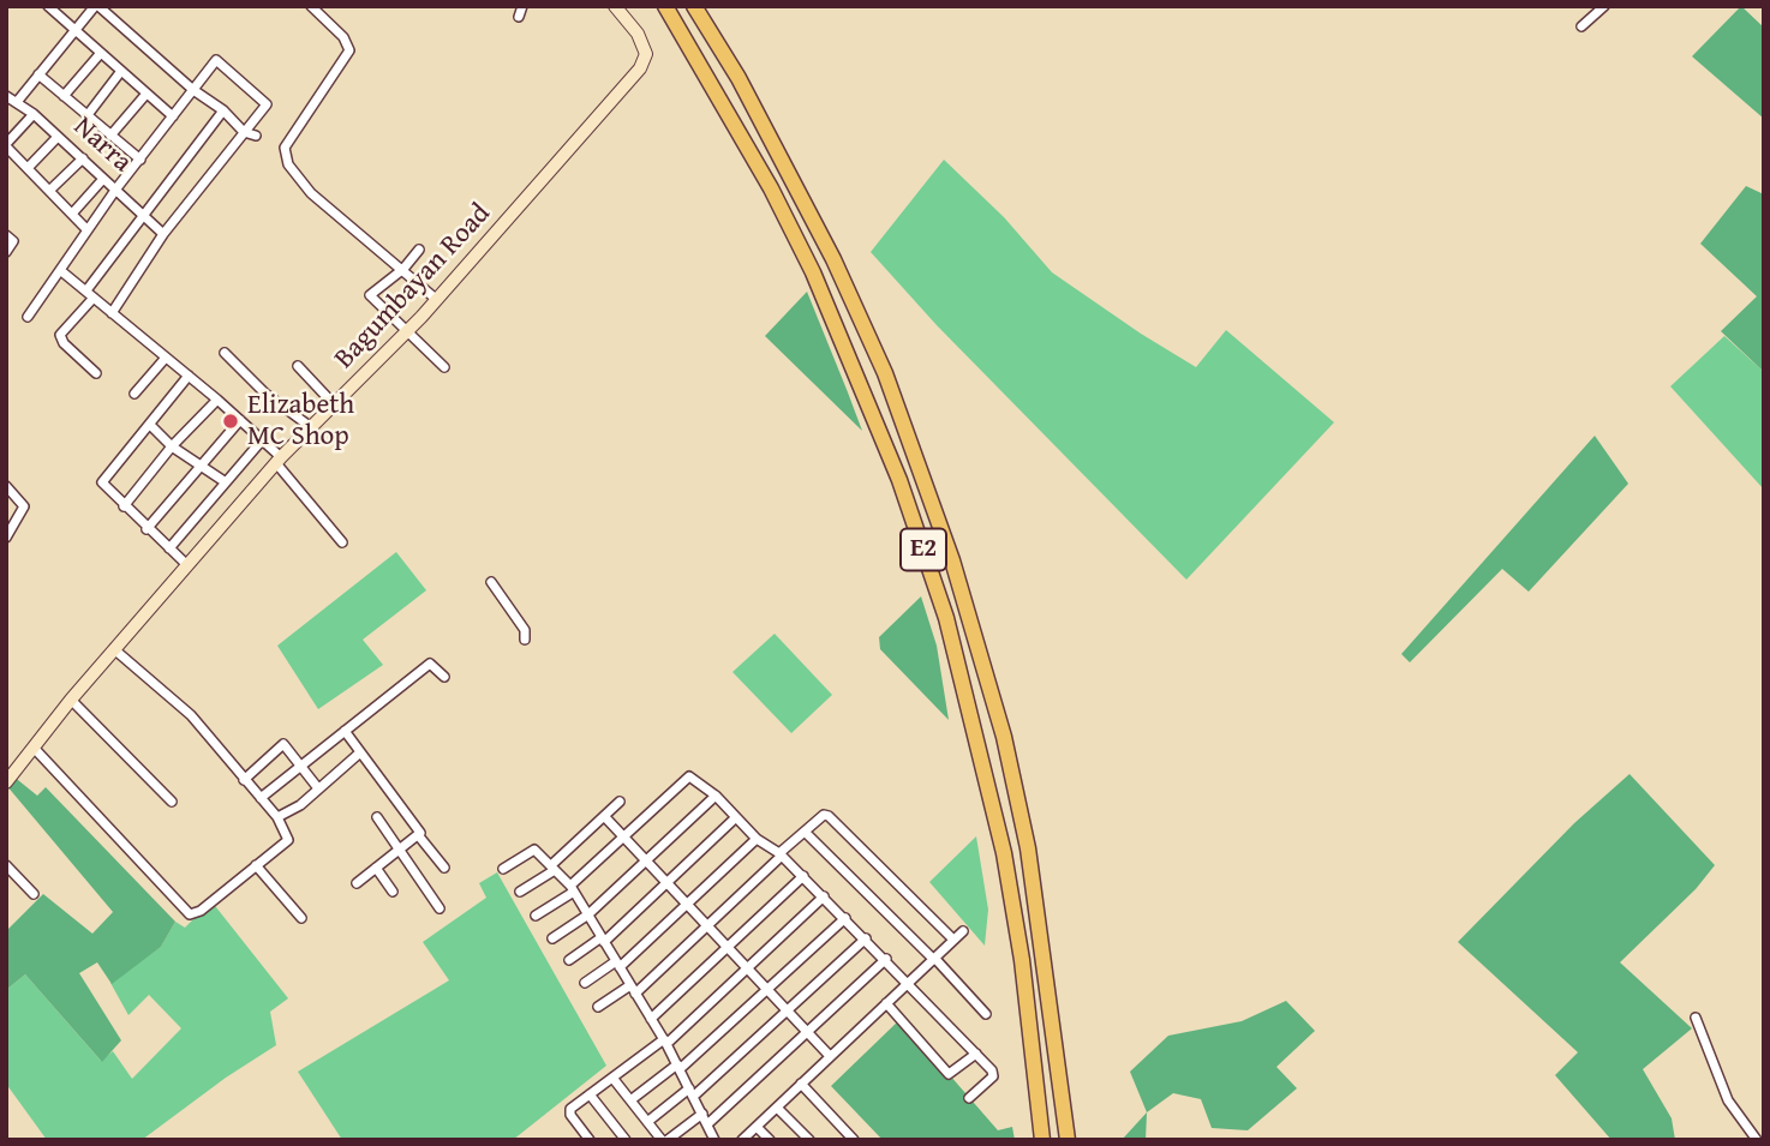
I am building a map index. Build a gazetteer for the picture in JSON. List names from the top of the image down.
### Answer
{
  "streets": {
    "highway": ["E2"],
    "street": ["Narra", "Bagumbayan Road"]
  },
  "places": ["Elizabeth MC Shop"]
}
